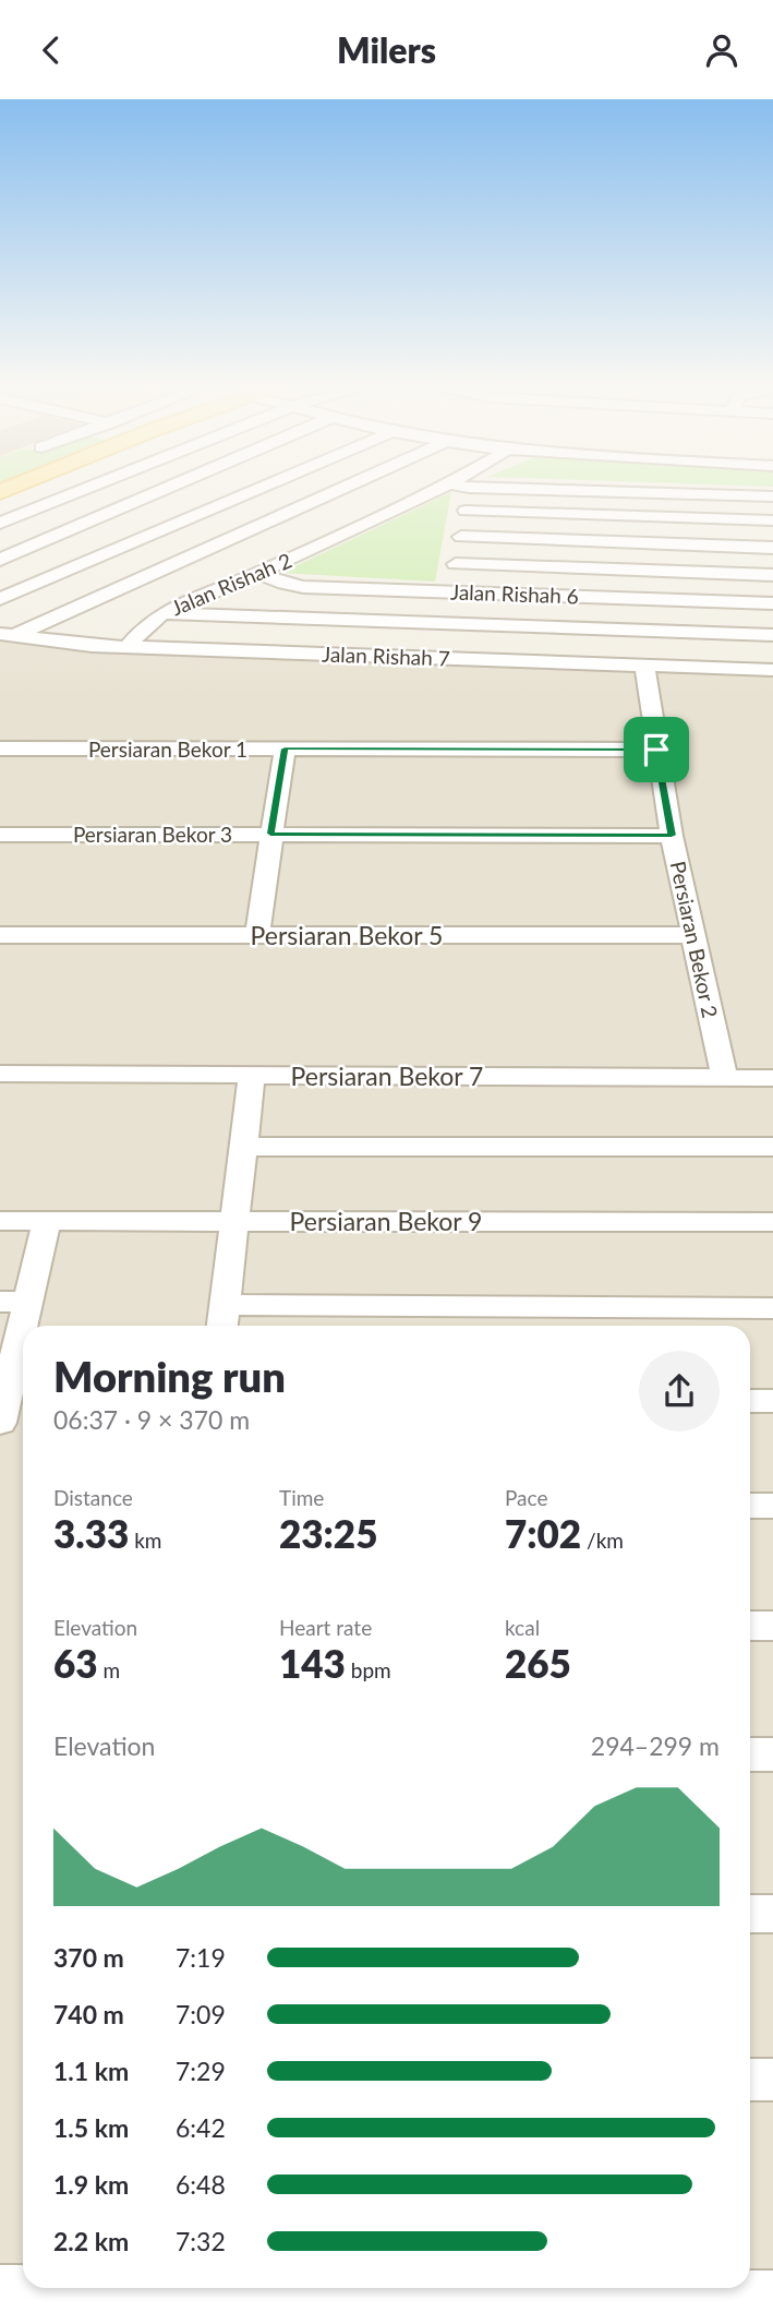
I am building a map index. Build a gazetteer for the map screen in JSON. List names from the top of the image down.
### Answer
{
  "streets": {
    "street": [
      "Jalan Rishah 2",
      "Jalan Rishah 6",
      "Jalan Rishah 7",
      "Persiaran Bekor 1",
      "Persiaran Bekor 3",
      "Persiaran Bekor 5",
      "Persiaran Bekor 2",
      "Persiaran Bekor 7",
      "Persiaran Bekor 9"
    ]
  },
  "crossings": [
    ["Jalan Rishah 2", "Jalan Rishah 6"],
    ["Jalan Rishah 2", "Jalan Rishah 7"],
    ["Jalan Rishah 7", "Persiaran Bekor 2"],
    ["Persiaran Bekor 1", "Persiaran Bekor 2"],
    ["Persiaran Bekor 3", "Persiaran Bekor 2"],
    ["Persiaran Bekor 5", "Persiaran Bekor 2"],
    ["Persiaran Bekor 2", "Persiaran Bekor 7"]
  ],
  "page": {
    "header": "Milers",
    "heading": ["Morning run", "06:37 · 9 × 370 m"],
    "stats": [
      ["Distance", "3.33 km"],
      ["Time", "23:25"],
      ["Pace", "7:02 /km"],
      ["Elevation", "63 m"],
      ["Heart rate", "143 bpm"],
      ["kcal", "265"]
    ],
    "chart": ["Elevation", "294–299 m"],
    "list": [
      {
        "name": "370 m",
        "note": "7:19"
      },
      {
        "name": "740 m",
        "note": "7:09"
      },
      {
        "name": "1.1 km",
        "note": "7:29"
      },
      {
        "name": "1.5 km",
        "note": "6:42"
      },
      {
        "name": "1.9 km",
        "note": "6:48"
      },
      {
        "name": "2.2 km",
        "note": "7:32"
      }
    ]
  }
}
